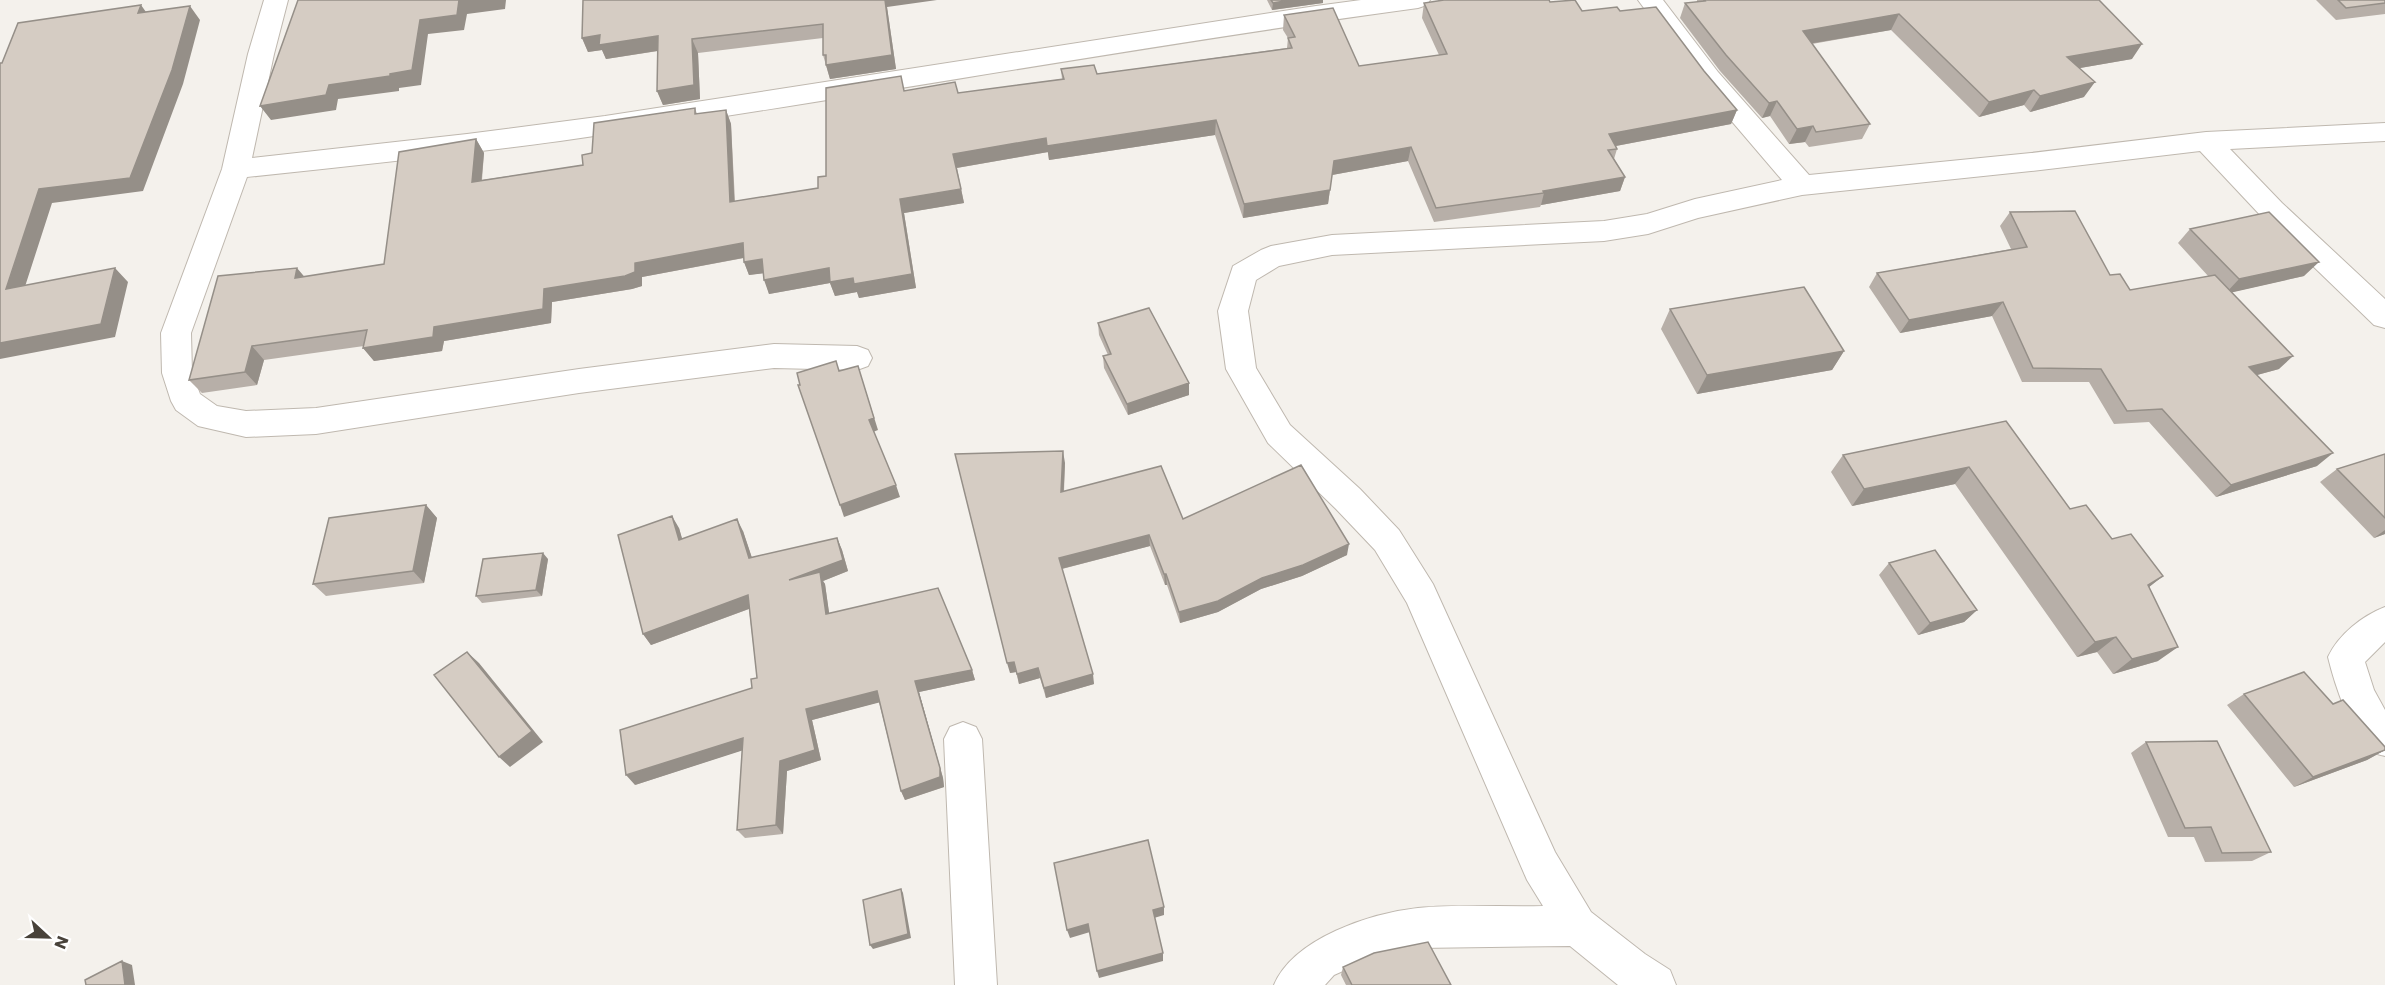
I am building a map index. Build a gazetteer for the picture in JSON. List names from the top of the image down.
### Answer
{
  "north": "right"
}
